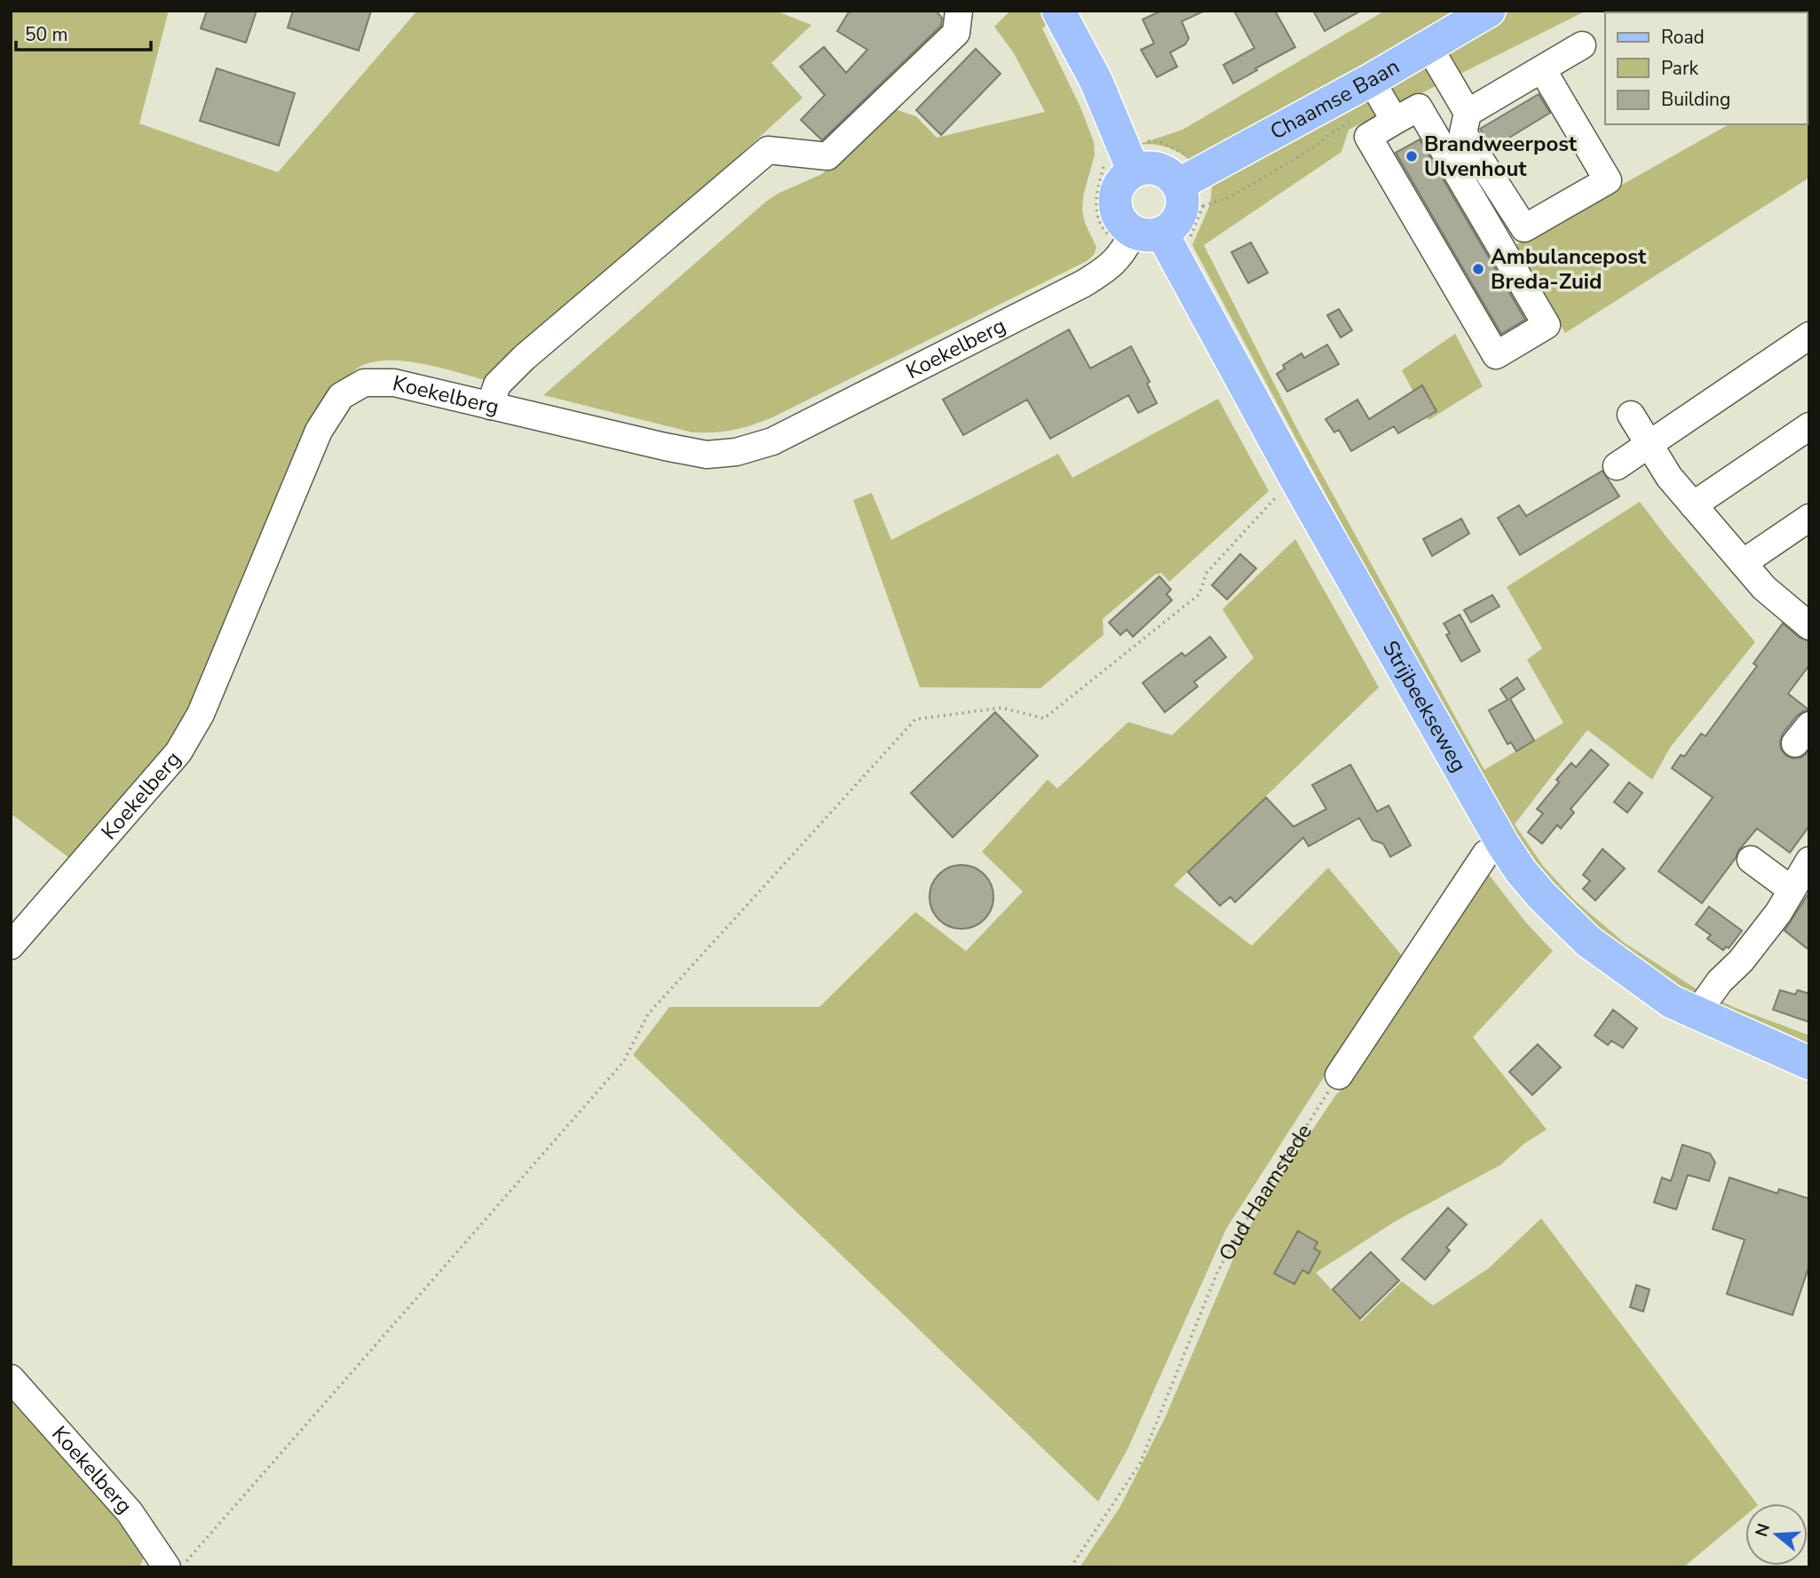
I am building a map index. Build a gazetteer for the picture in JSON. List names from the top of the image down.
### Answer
{
  "streets": {
    "main road": ["Chaamse Baan", "Strijbeekseweg"],
    "street": ["Koekelberg"],
    "path": ["Oud Haamstede"]
  },
  "crossings": [
    ["Chaamse Baan", "Koekelberg"],
    ["Chaamse Baan", "Strijbeekseweg"],
    ["Koekelberg", "Strijbeekseweg"]
  ],
  "places": ["Brandweerpost Ulvenhout", "Ambulancepost Breda-Zuid"],
  "legend": ["Road", "Park", "Building"],
  "scale_bar": "50 m",
  "north": "left"
}
